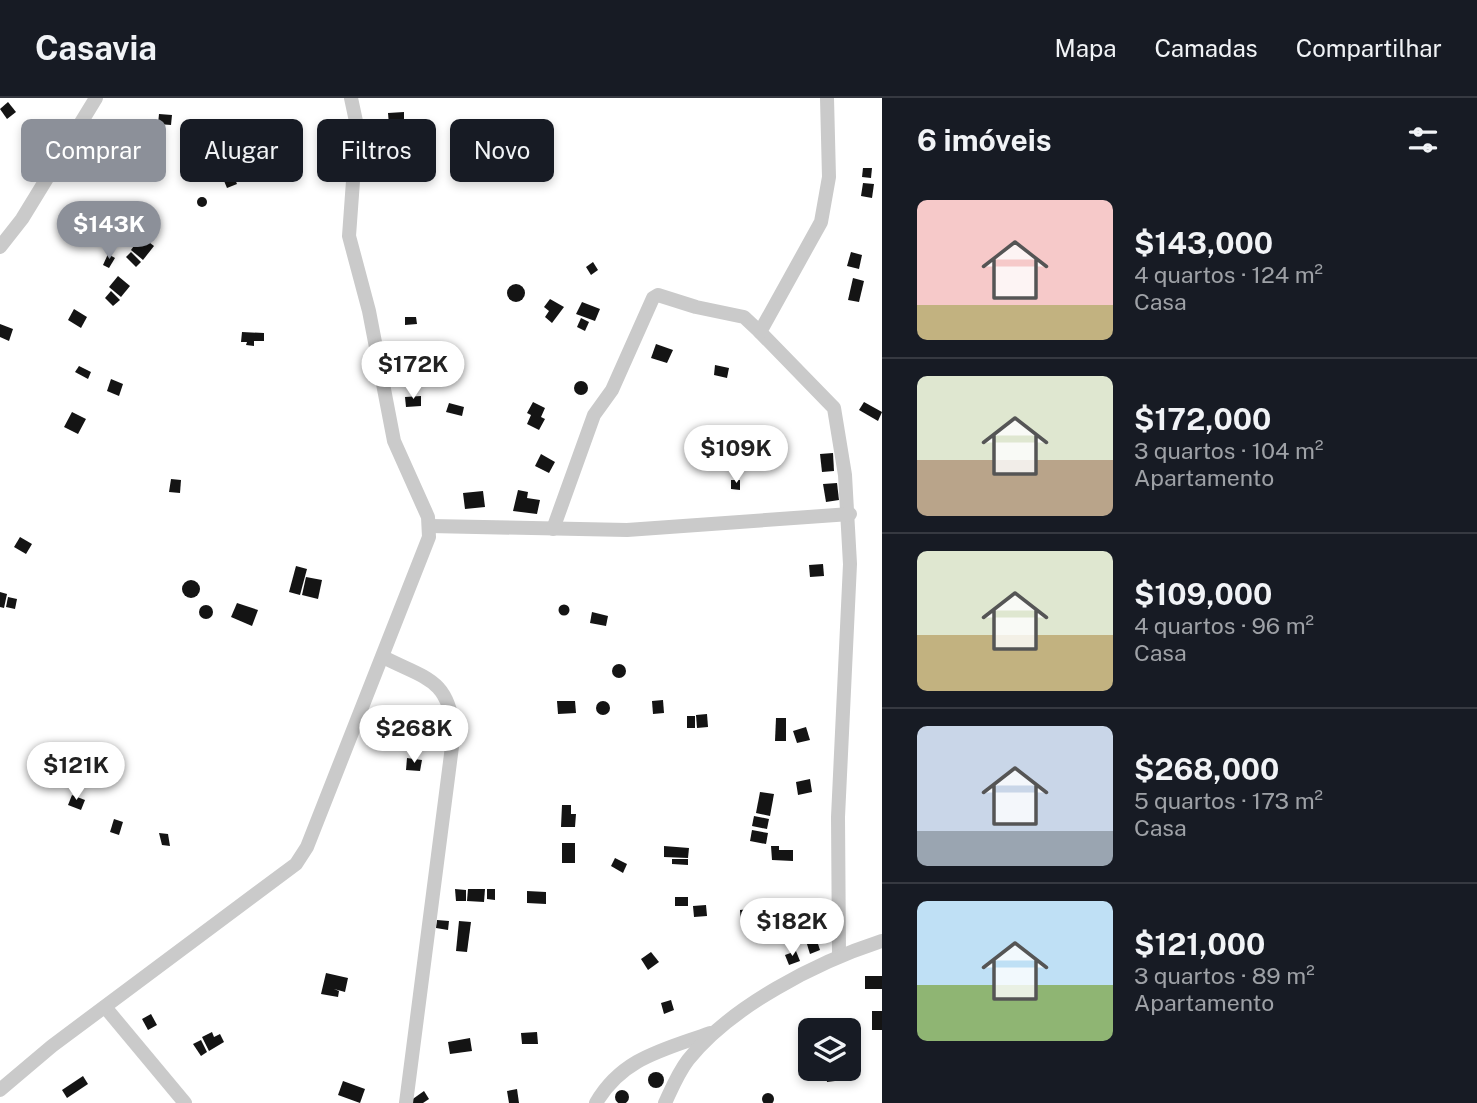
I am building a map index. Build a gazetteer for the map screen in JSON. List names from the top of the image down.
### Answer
{
  "page": {
    "header": "Casavia",
    "nav": ["Mapa", "Camadas", "Compartilhar"],
    "heading": "6 imóveis",
    "chip": [
      "Comprar",
      "Alugar",
      "Filtros",
      "Novo"
    ],
    "list": [
      {
        "name": "$143,000",
        "note": "4 quartos · 124 m² · Casa"
      },
      {
        "name": "$172,000",
        "note": "3 quartos · 104 m² · Apartamento"
      },
      {
        "name": "$109,000",
        "note": "4 quartos · 96 m² · Casa"
      },
      {
        "name": "$268,000",
        "note": "5 quartos · 173 m² · Casa"
      },
      {
        "name": "$121,000",
        "note": "3 quartos · 89 m² · Apartamento"
      }
    ],
    "price": [
      "$143K",
      "$172K",
      "$109K",
      "$268K",
      "$121K",
      "$182K"
    ]
  }
}
